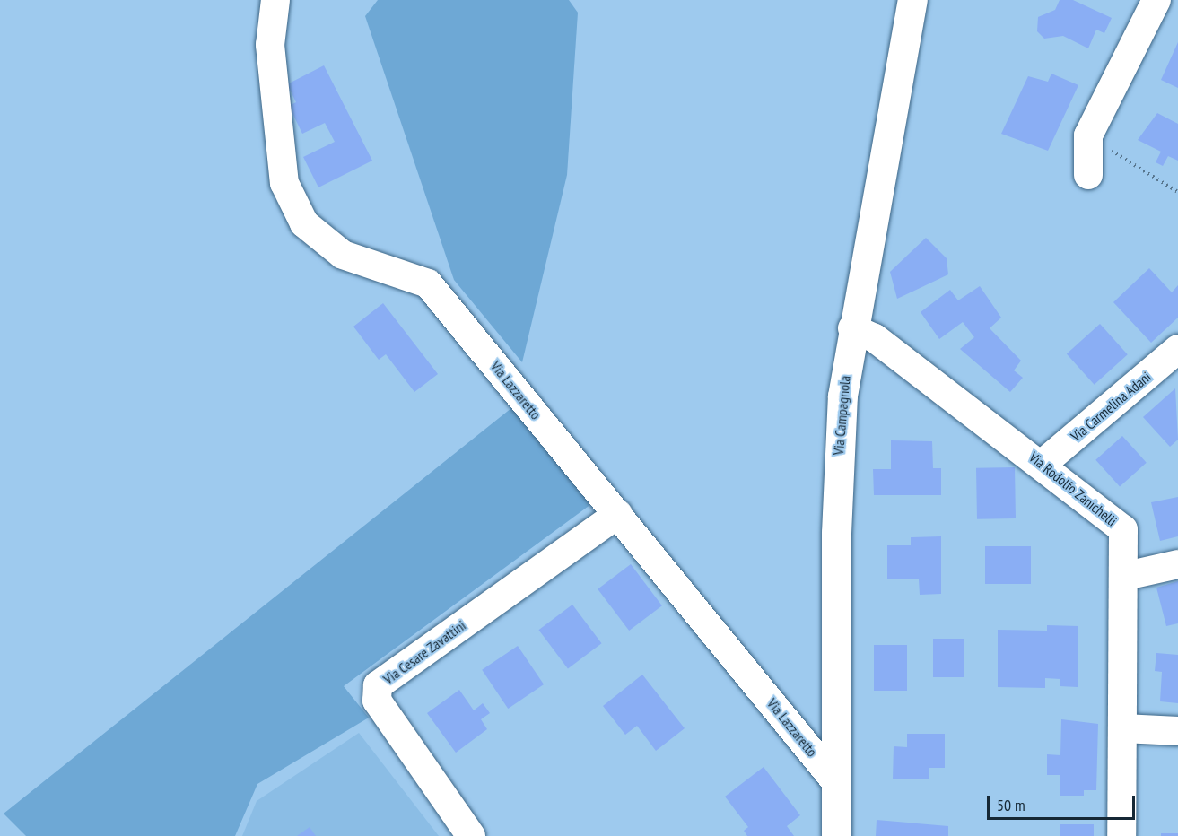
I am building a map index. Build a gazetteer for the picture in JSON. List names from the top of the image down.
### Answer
{
  "streets": {
    "main road": ["Via Campagnola"],
    "street": [
      "Via Lazzaretto",
      "Via Carmelina Adani",
      "Via Rodolfo Zanichelli",
      "Via Cesare Zavattini"
    ]
  },
  "crossings": [
    ["Via Lazzaretto", "Via Campagnola"],
    ["Via Lazzaretto", "Via Cesare Zavattini"],
    ["Via Carmelina Adani", "Via Rodolfo Zanichelli"],
    ["Via Campagnola", "Via Rodolfo Zanichelli"]
  ],
  "scale_bar": "50 m"
}
